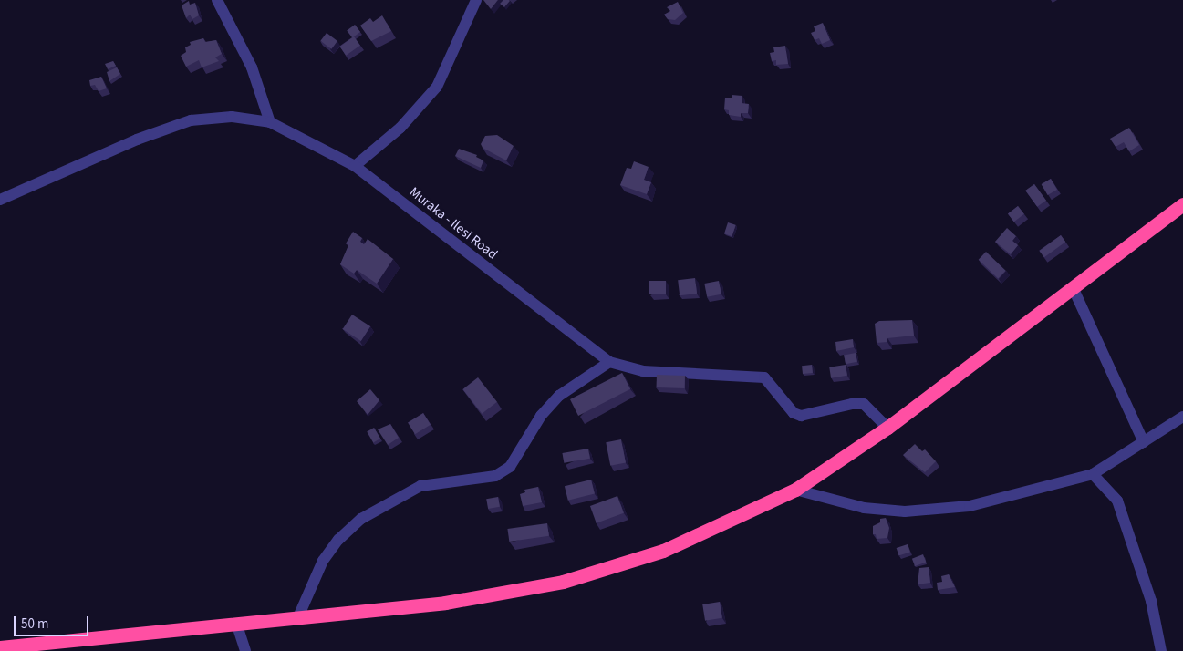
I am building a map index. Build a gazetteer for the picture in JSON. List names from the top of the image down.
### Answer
{
  "streets": {
    "street": ["Muraka - Ilesi Road"]
  },
  "scale_bar": "50 m"
}
